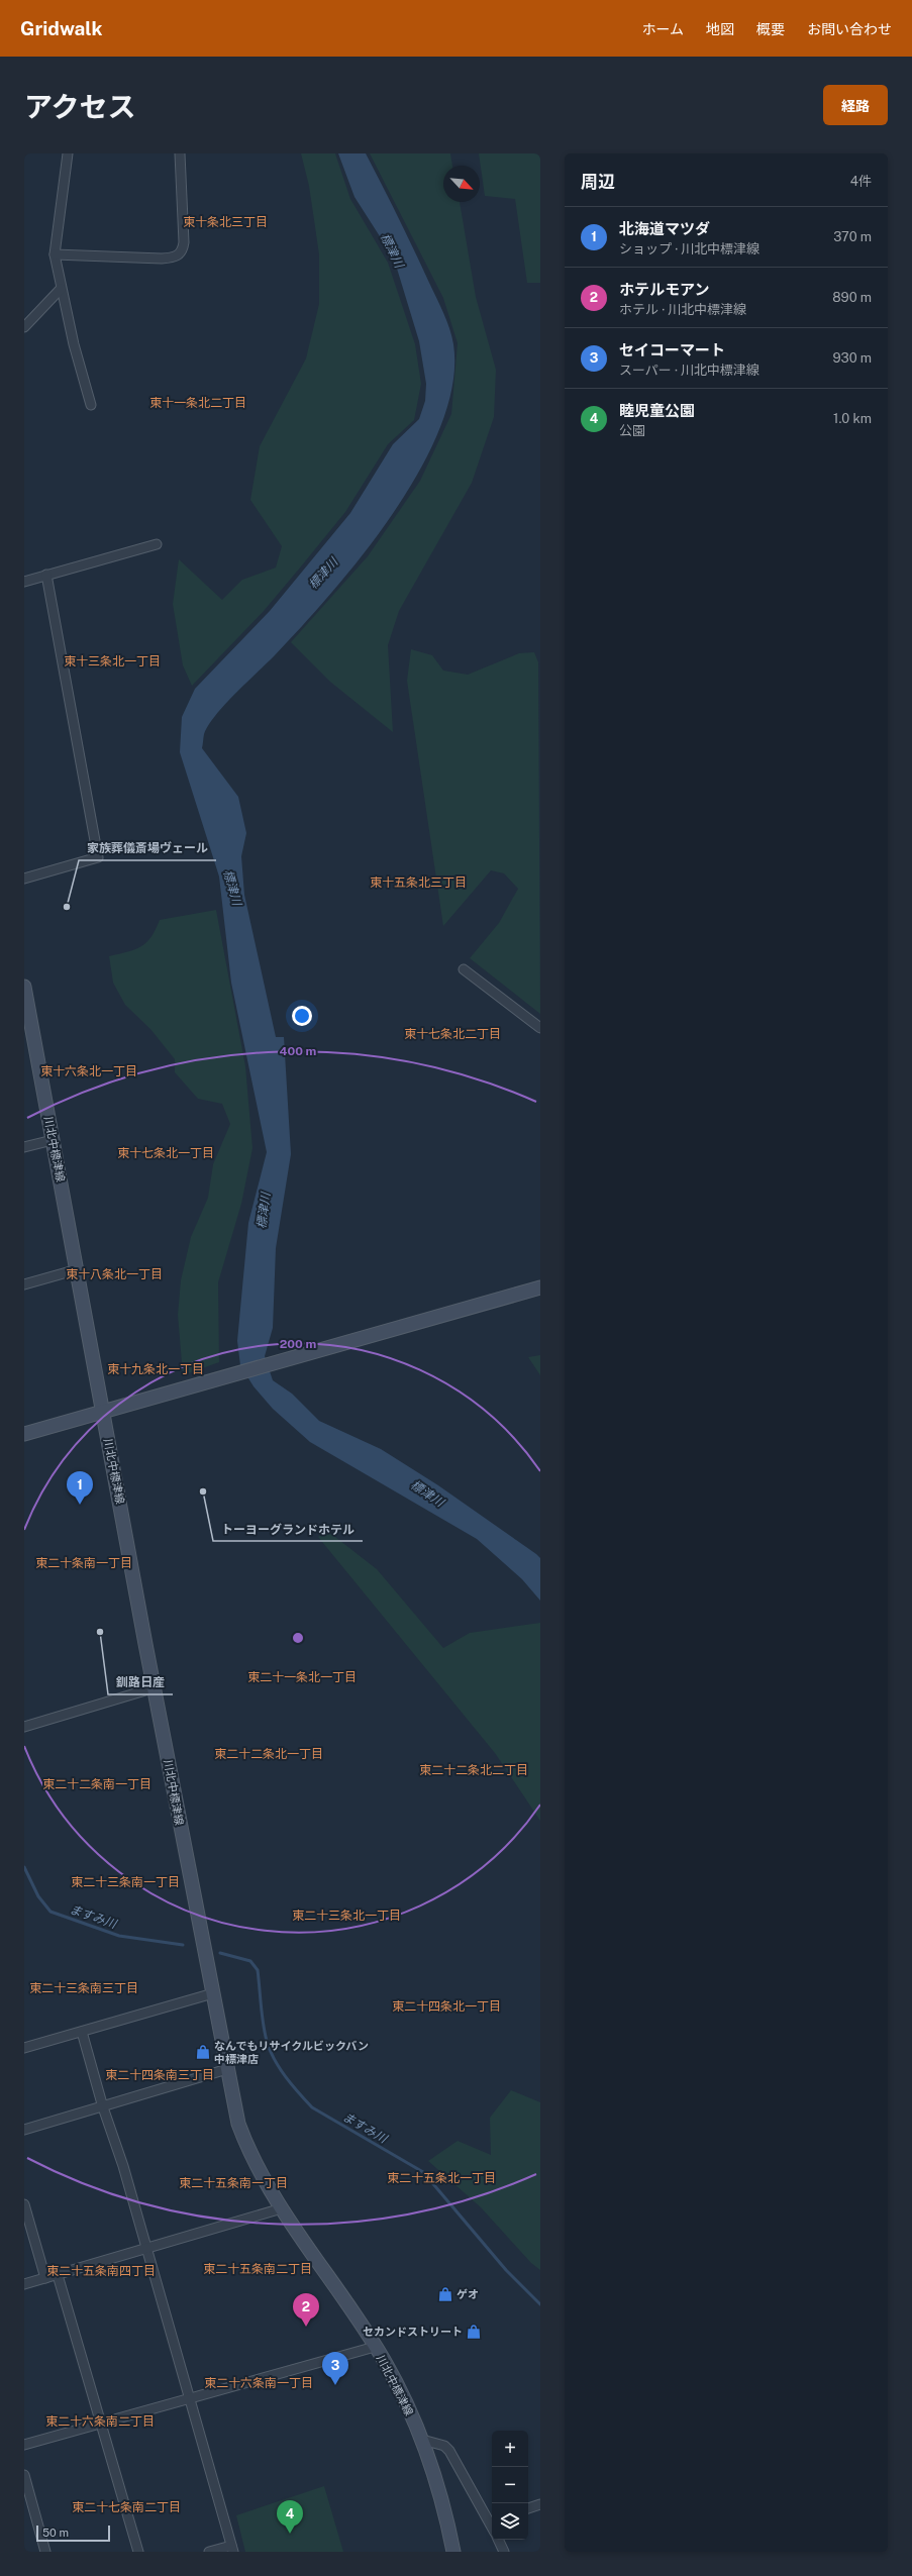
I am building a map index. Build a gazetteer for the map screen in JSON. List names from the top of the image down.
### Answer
{
  "streets": {
    "main road": ["川北中標津線"]
  },
  "districts": [
    "東十条北三丁目",
    "東十一条北二丁目",
    "東十三条北一丁目",
    "東十五条北三丁目",
    "東十七条北二丁目",
    "東十六条北一丁目",
    "東十七条北一丁目",
    "東十八条北一丁目",
    "東十九条北一丁目",
    "東二十条南一丁目",
    "東二十一条北一丁目",
    "東二十二条北一丁目",
    "東二十二条北二丁目",
    "東二十二条南一丁目",
    "東二十三条南一丁目",
    "東二十三条北一丁目",
    "東二十三条南三丁目",
    "東二十四条北一丁目",
    "東二十四条南三丁目",
    "東二十五条北一丁目",
    "東二十五条南一丁目",
    "東二十五条南二丁目",
    "東二十五条南四丁目",
    "東二十六条南一丁目",
    "東二十六条南二丁目",
    "東二十七条南二丁目"
  ],
  "water": ["標津川", "ますみ川"],
  "places": {
    "other": ["家族葬儀斎場ヴェール", "トーヨーグランドホテル", "釧路日産"],
    "shop": ["なんでもリサイクルビックバン 中標津店", "ゲオ", "セカンドストリート"]
  },
  "scale_bar": "50 m",
  "north": "bottom right",
  "page": {
    "header": "Gridwalk",
    "nav": [
      "ホーム",
      "地図",
      "概要",
      "お問い合わせ"
    ],
    "title": "アクセス",
    "buttons": "経路",
    "heading": ["周辺", "4件"],
    "list": [
      {
        "mark": "1",
        "name": "北海道マツダ",
        "note": "ショップ · 川北中標津線",
        "value": "370 m"
      },
      {
        "mark": "2",
        "name": "ホテルモアン",
        "note": "ホテル · 川北中標津線",
        "value": "890 m"
      },
      {
        "mark": "3",
        "name": "セイコーマート",
        "note": "スーパー · 川北中標津線",
        "value": "930 m"
      },
      {
        "mark": "4",
        "name": "睦児童公園",
        "note": "公園",
        "value": "1.0 km"
      }
    ],
    "pins": [
      "1",
      "2",
      "3",
      "4"
    ],
    "map_buttons": ["+", "−"],
    "scale": "50 m"
  },
  "rings": ["400 m", "200 m"]
}
